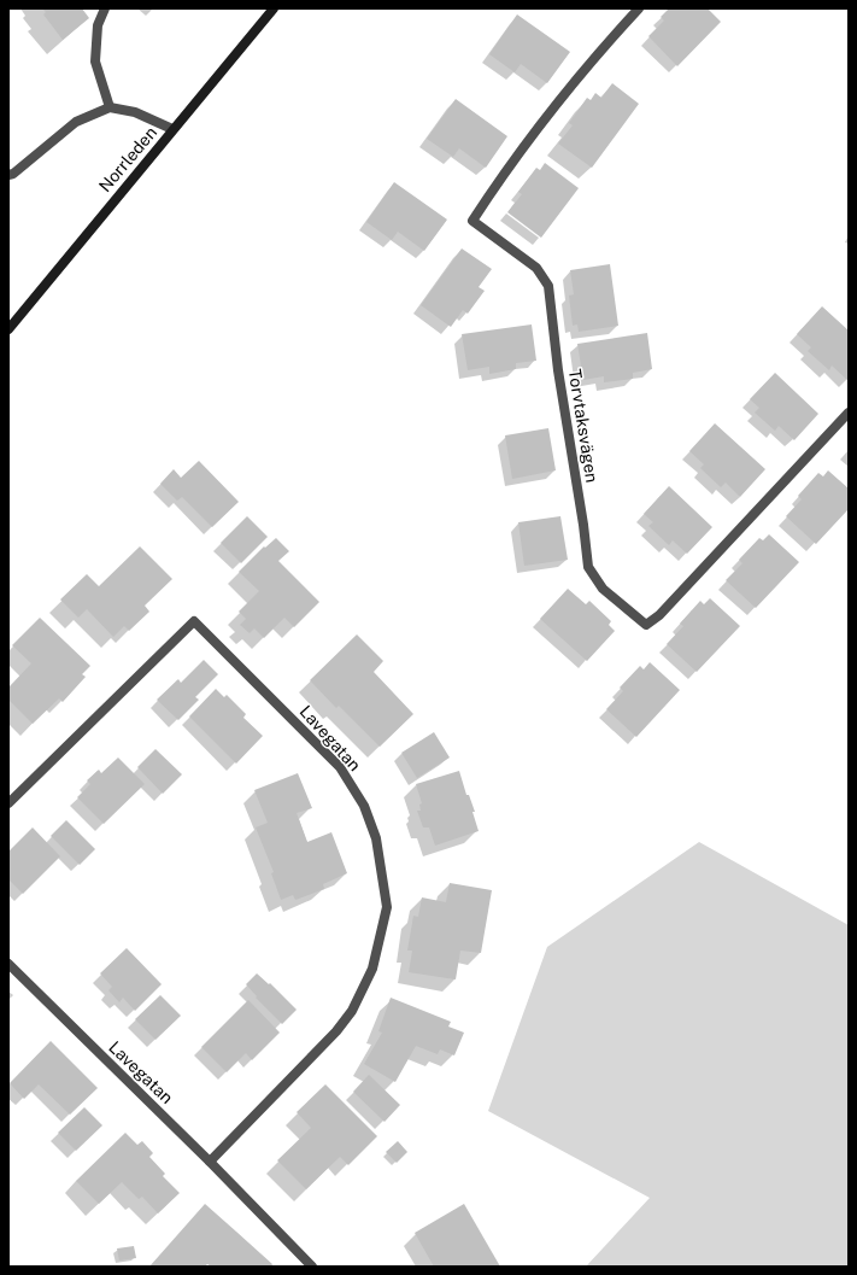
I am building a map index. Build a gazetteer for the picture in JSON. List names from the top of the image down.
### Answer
{
  "streets": {
    "main road": ["Norrleden"],
    "street": ["Torvtaksvägen", "Lavegatan"]
  }
}
